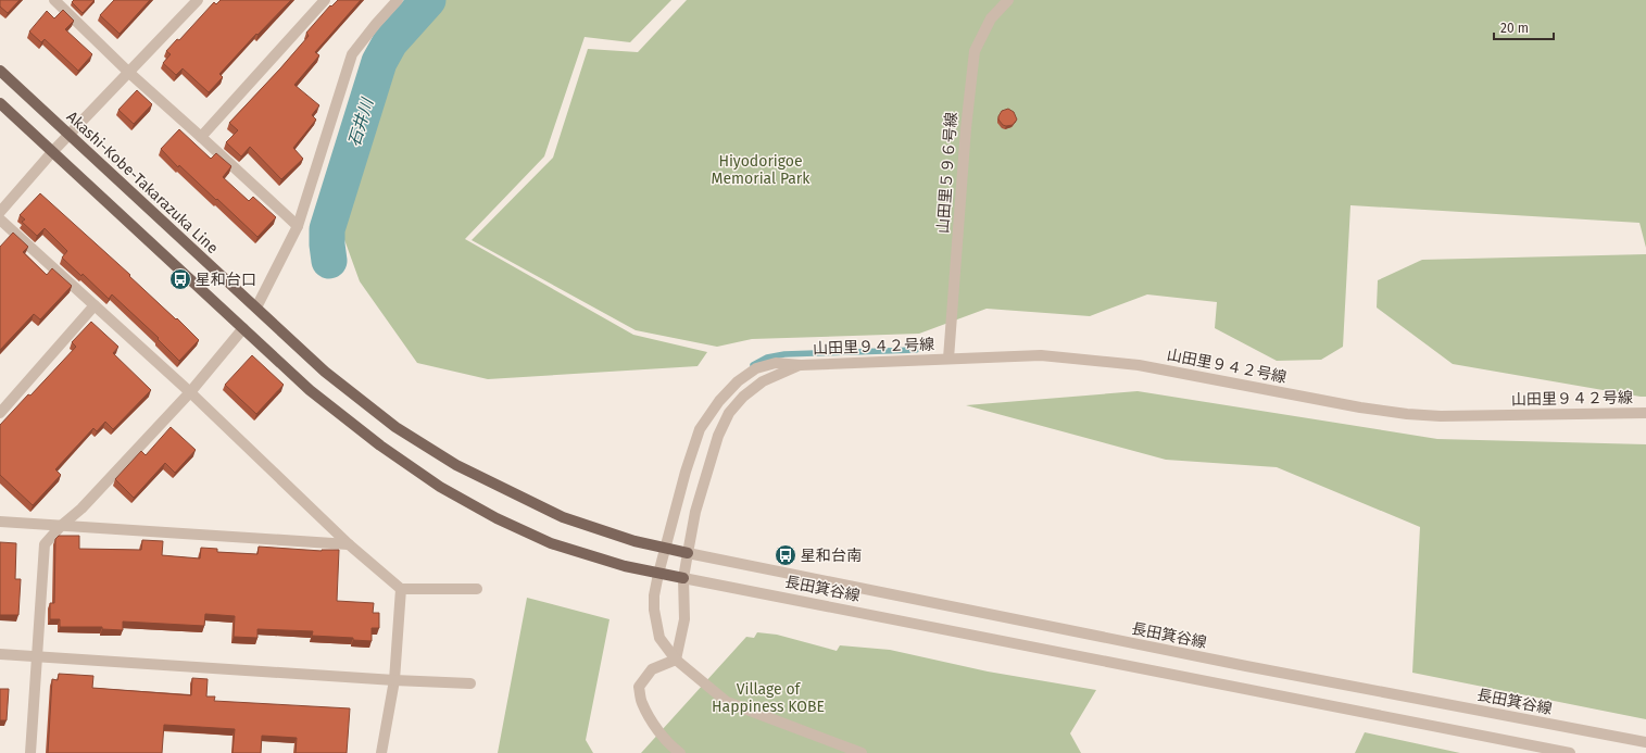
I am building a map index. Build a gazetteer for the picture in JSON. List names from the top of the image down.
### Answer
{
  "streets": {
    "main road": ["Akashi-Kobe-Takarazuka Line"],
    "street": ["山田里５９６号線", "山田里９４２号線", "長田箕谷線"]
  },
  "crossings": [
    ["山田里５９６号線", "山田里９４２号線"],
    ["Akashi-Kobe-Takarazuka Line", "山田里９４２号線"],
    ["Akashi-Kobe-Takarazuka Line", "長田箕谷線"],
    ["山田里９４２号線", "長田箕谷線"]
  ],
  "water": ["石井川"],
  "parks": ["Hiyodorigoe Memorial Park", "Village of Happiness KOBE"],
  "places": {
    "bus stop": ["星和台口", "星和台南"]
  },
  "scale_bar": "20 m"
}
